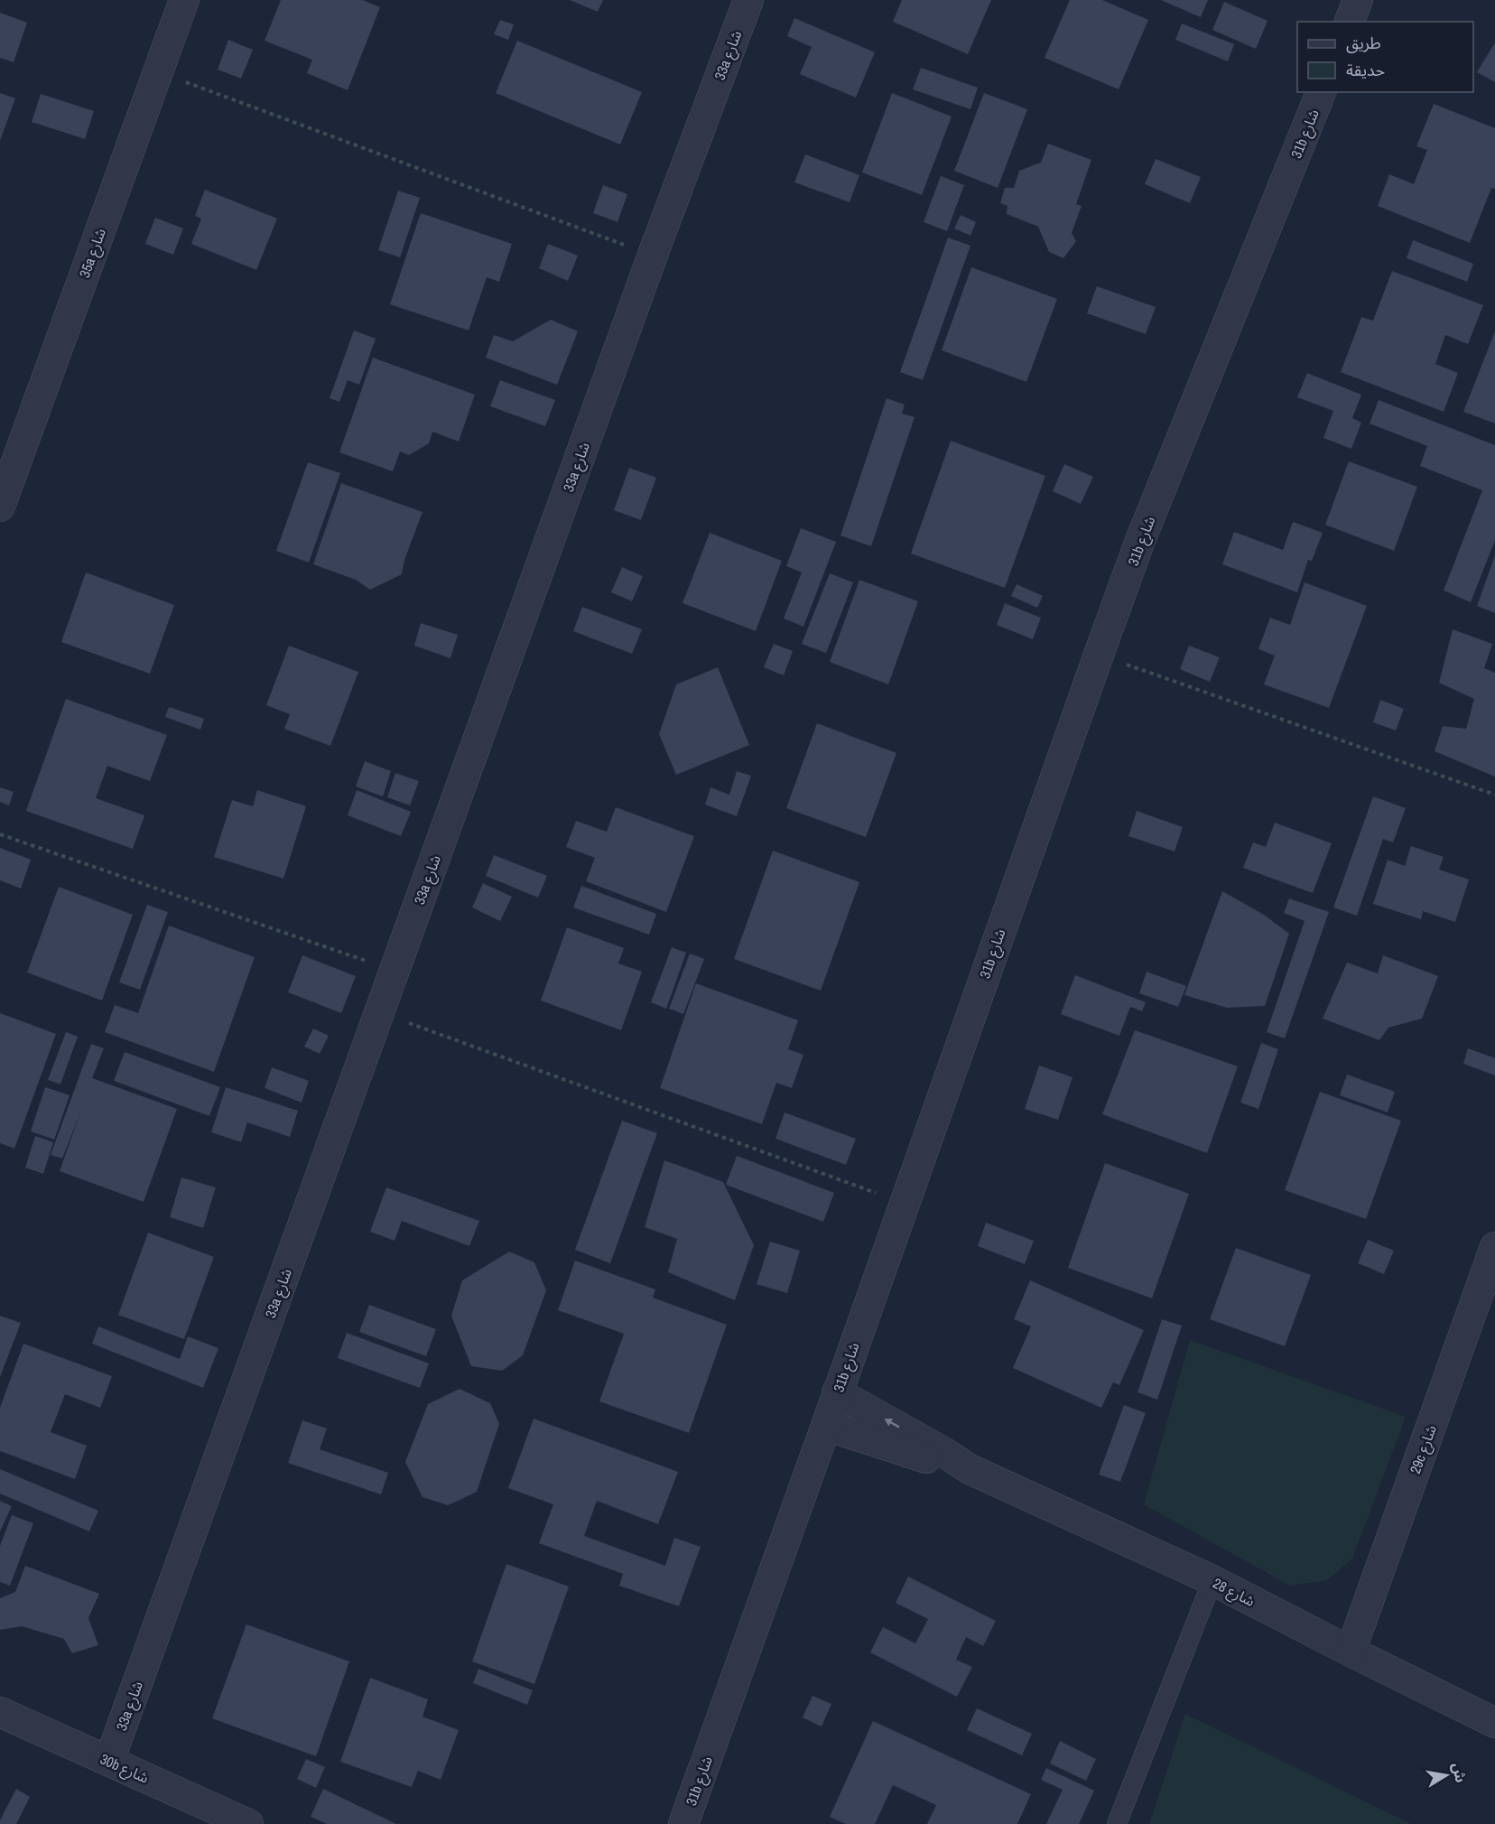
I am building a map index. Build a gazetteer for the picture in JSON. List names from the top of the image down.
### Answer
{
  "streets": {
    "street": [
      "33a شارع",
      "31b شارع",
      "35a شارع",
      "29c شارع",
      "شارع 28",
      "30b شارع"
    ]
  },
  "crossings": [
    ["33a شارع", "30b شارع"],
    ["31b شارع", "شارع 28"],
    ["29c شارع", "شارع 28"]
  ],
  "legend": ["طريق", "حديقة"],
  "north": "right"
}
